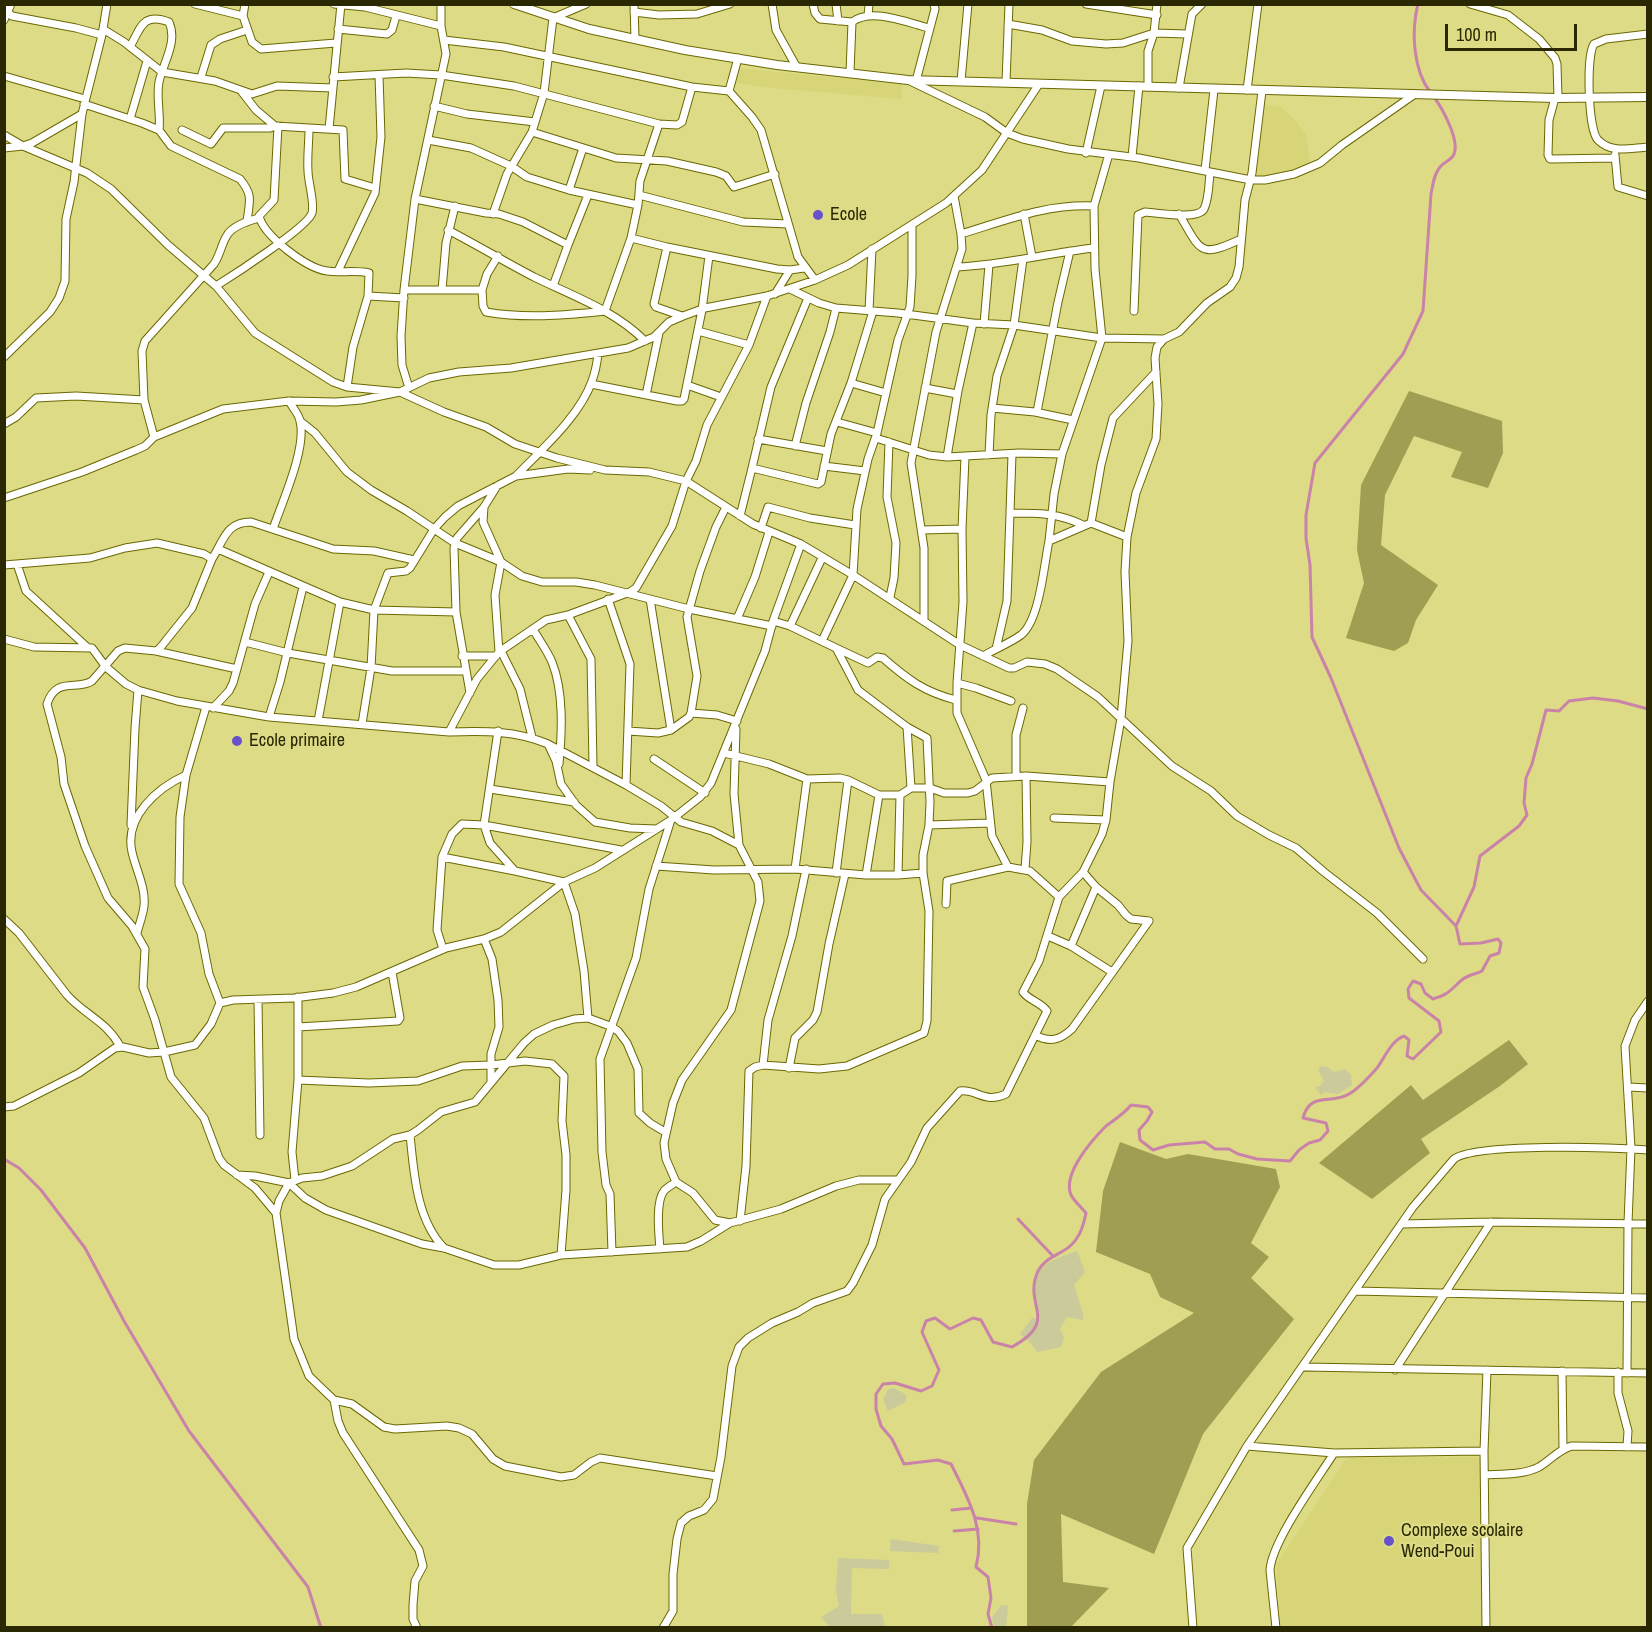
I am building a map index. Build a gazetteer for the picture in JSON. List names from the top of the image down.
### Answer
{
  "places": ["Ecole", "Ecole primaire", "Complexe scolaire Wend-Poui"],
  "scale_bar": "100 m"
}
